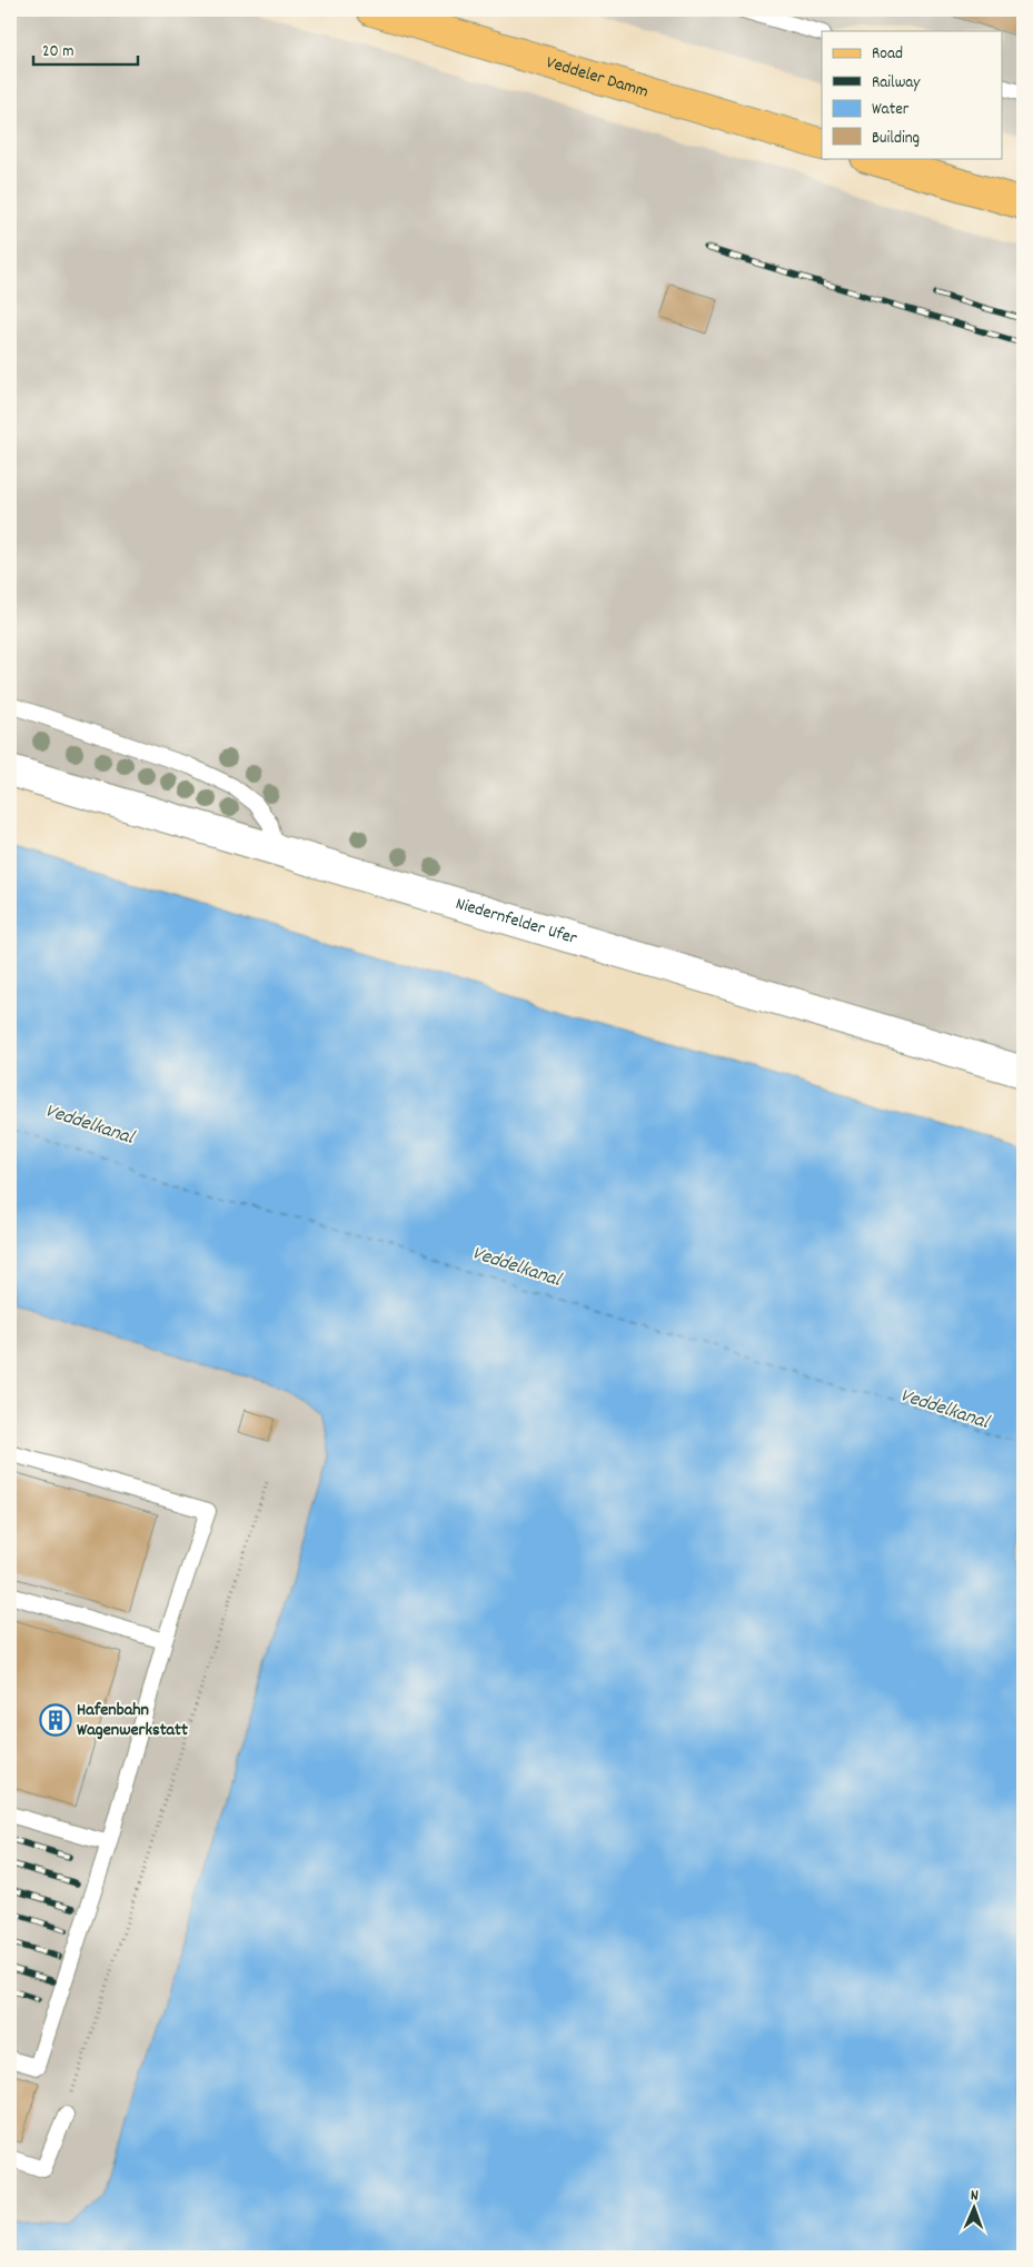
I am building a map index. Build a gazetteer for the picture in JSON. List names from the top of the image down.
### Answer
{
  "streets": {
    "main road": ["Veddeler Damm"],
    "street": ["Niedernfelder Ufer"]
  },
  "water": ["Veddelkanal"],
  "places": {
    "building": ["Hafenbahn Wagenwerkstatt"]
  },
  "legend": [
    "Road",
    "Railway",
    "Water",
    "Building"
  ],
  "scale_bar": "20 m",
  "north": "top"
}
